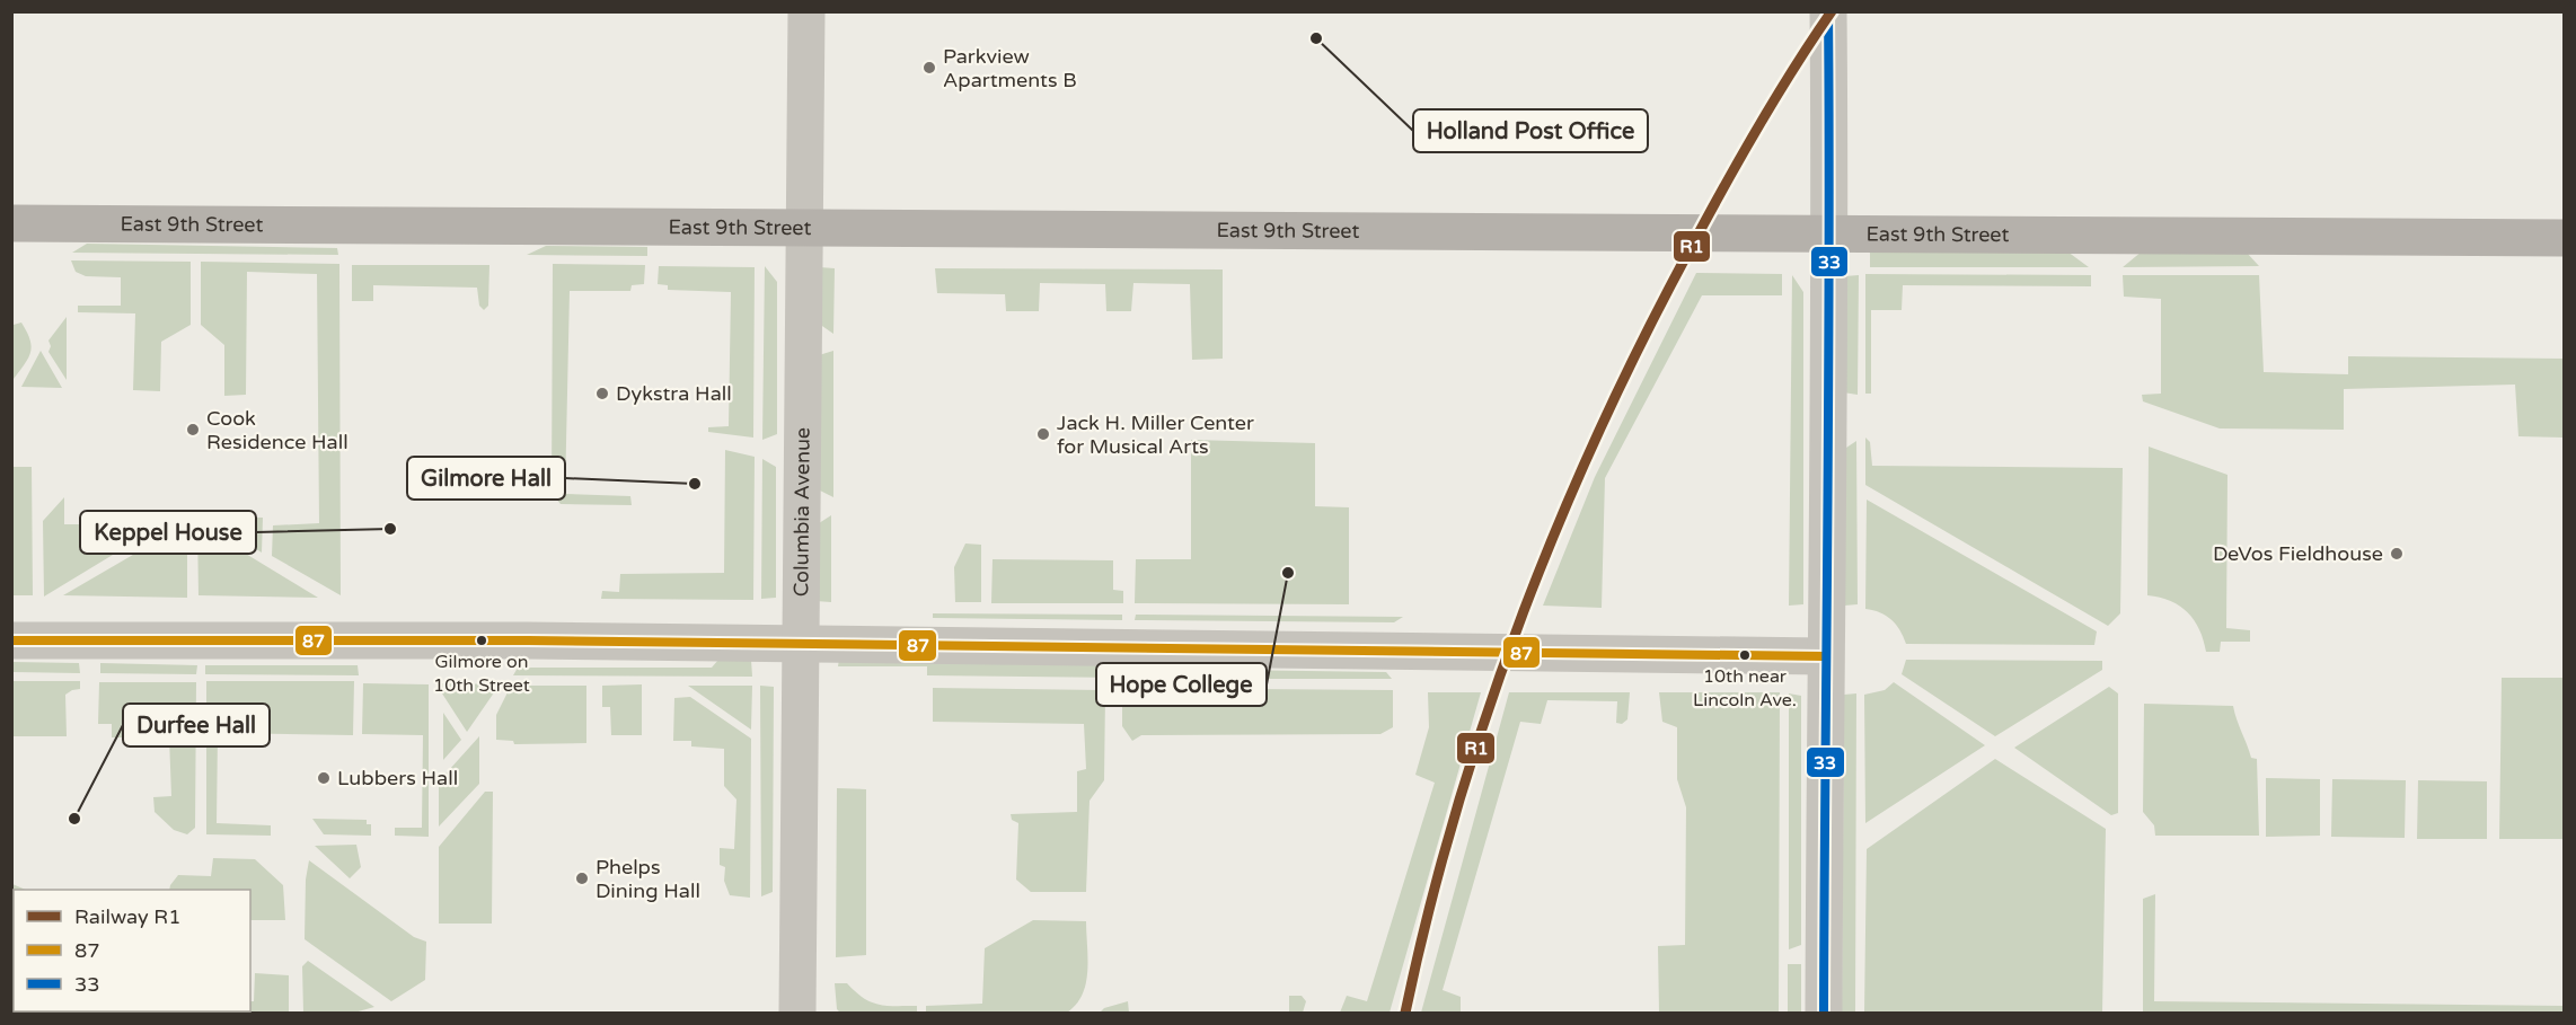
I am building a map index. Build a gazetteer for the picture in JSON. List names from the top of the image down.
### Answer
{
  "streets": {
    "main road": ["East 9th Street"],
    "street": ["Columbia Avenue"]
  },
  "crossings": [
    ["East 9th Street", "Columbia Avenue"]
  ],
  "places": [
    "Holland Post Office",
    "Parkview Apartments B",
    "Dykstra Hall",
    "Cook Residence Hall",
    "Jack H. Miller Center for Musical Arts",
    "Gilmore Hall",
    "Keppel House",
    "DeVos Fieldhouse",
    "Hope College",
    "Gilmore on 10th Street",
    "10th near Lincoln Ave.",
    "Lubbers Hall",
    "Durfee Hall",
    "Phelps Dining Hall"
  ],
  "lines": ["rail line R1", "transit line 33", "transit line 87"],
  "legend": ["Railway R1", "87", "33"]
}
